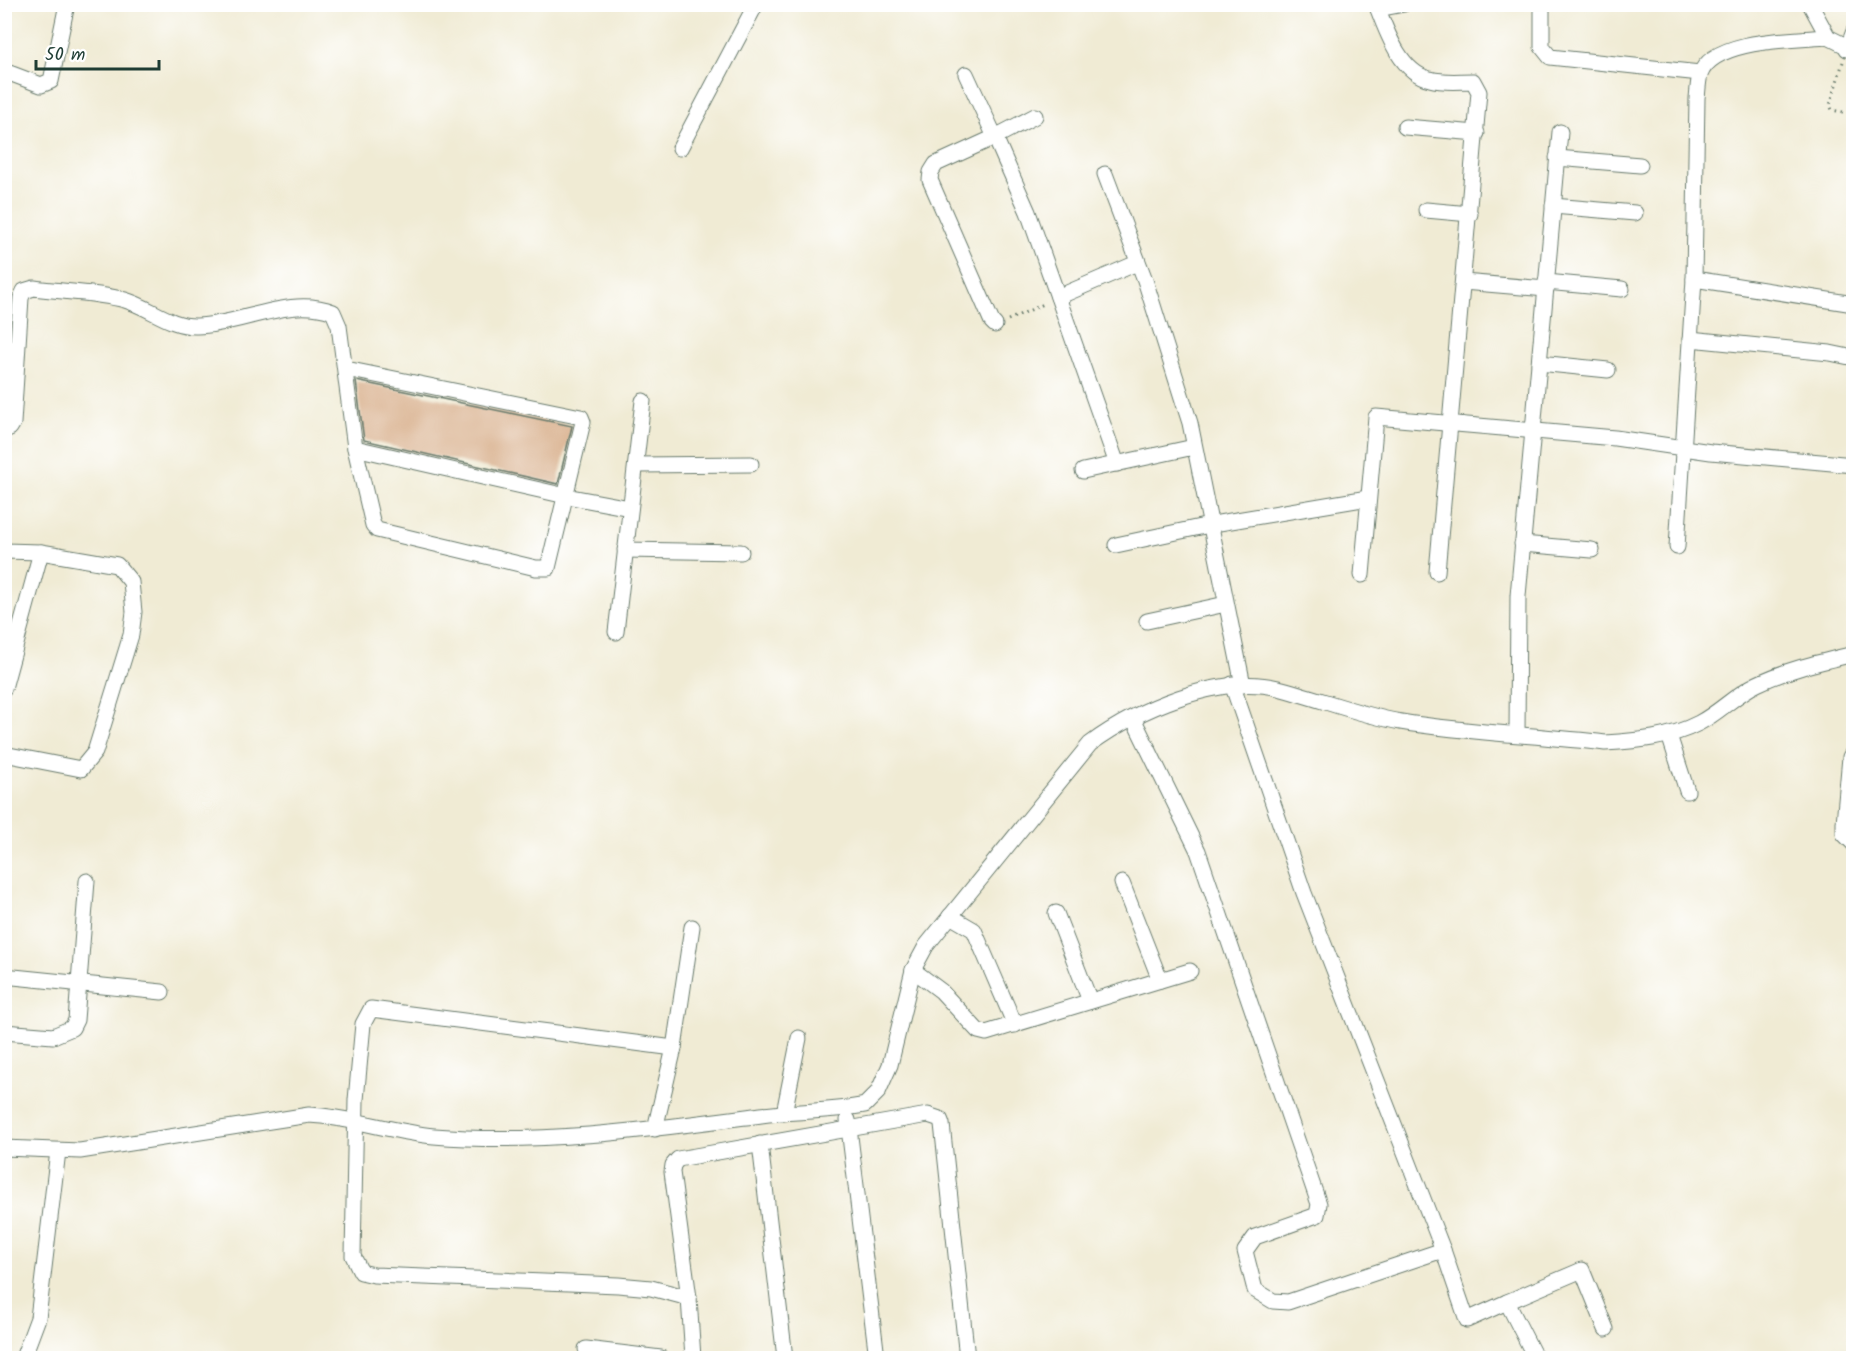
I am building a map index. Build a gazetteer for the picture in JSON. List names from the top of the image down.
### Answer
{
  "scale_bar": "50 m"
}
